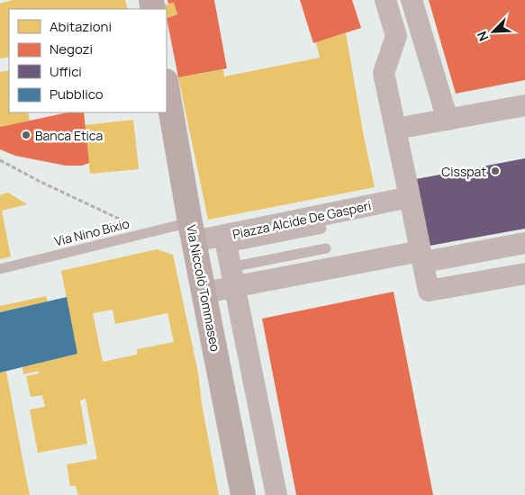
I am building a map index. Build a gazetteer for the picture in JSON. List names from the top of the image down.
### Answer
{
  "streets": {
    "street": ["Piazza Alcide De Gasperi", "Via Niccolò Tommaseo"],
    "lane": ["Via Nino Bixio"]
  },
  "crossings": [
    ["Piazza Alcide De Gasperi", "Via Nino Bixio"],
    ["Piazza Alcide De Gasperi", "Via Niccolò Tommaseo"],
    ["Via Nino Bixio", "Via Niccolò Tommaseo"]
  ],
  "places": ["Banca Etica", "Cisspat"],
  "legend": [
    "Abitazioni",
    "Negozi",
    "Uffici",
    "Pubblico"
  ],
  "north": "bottom left"
}
